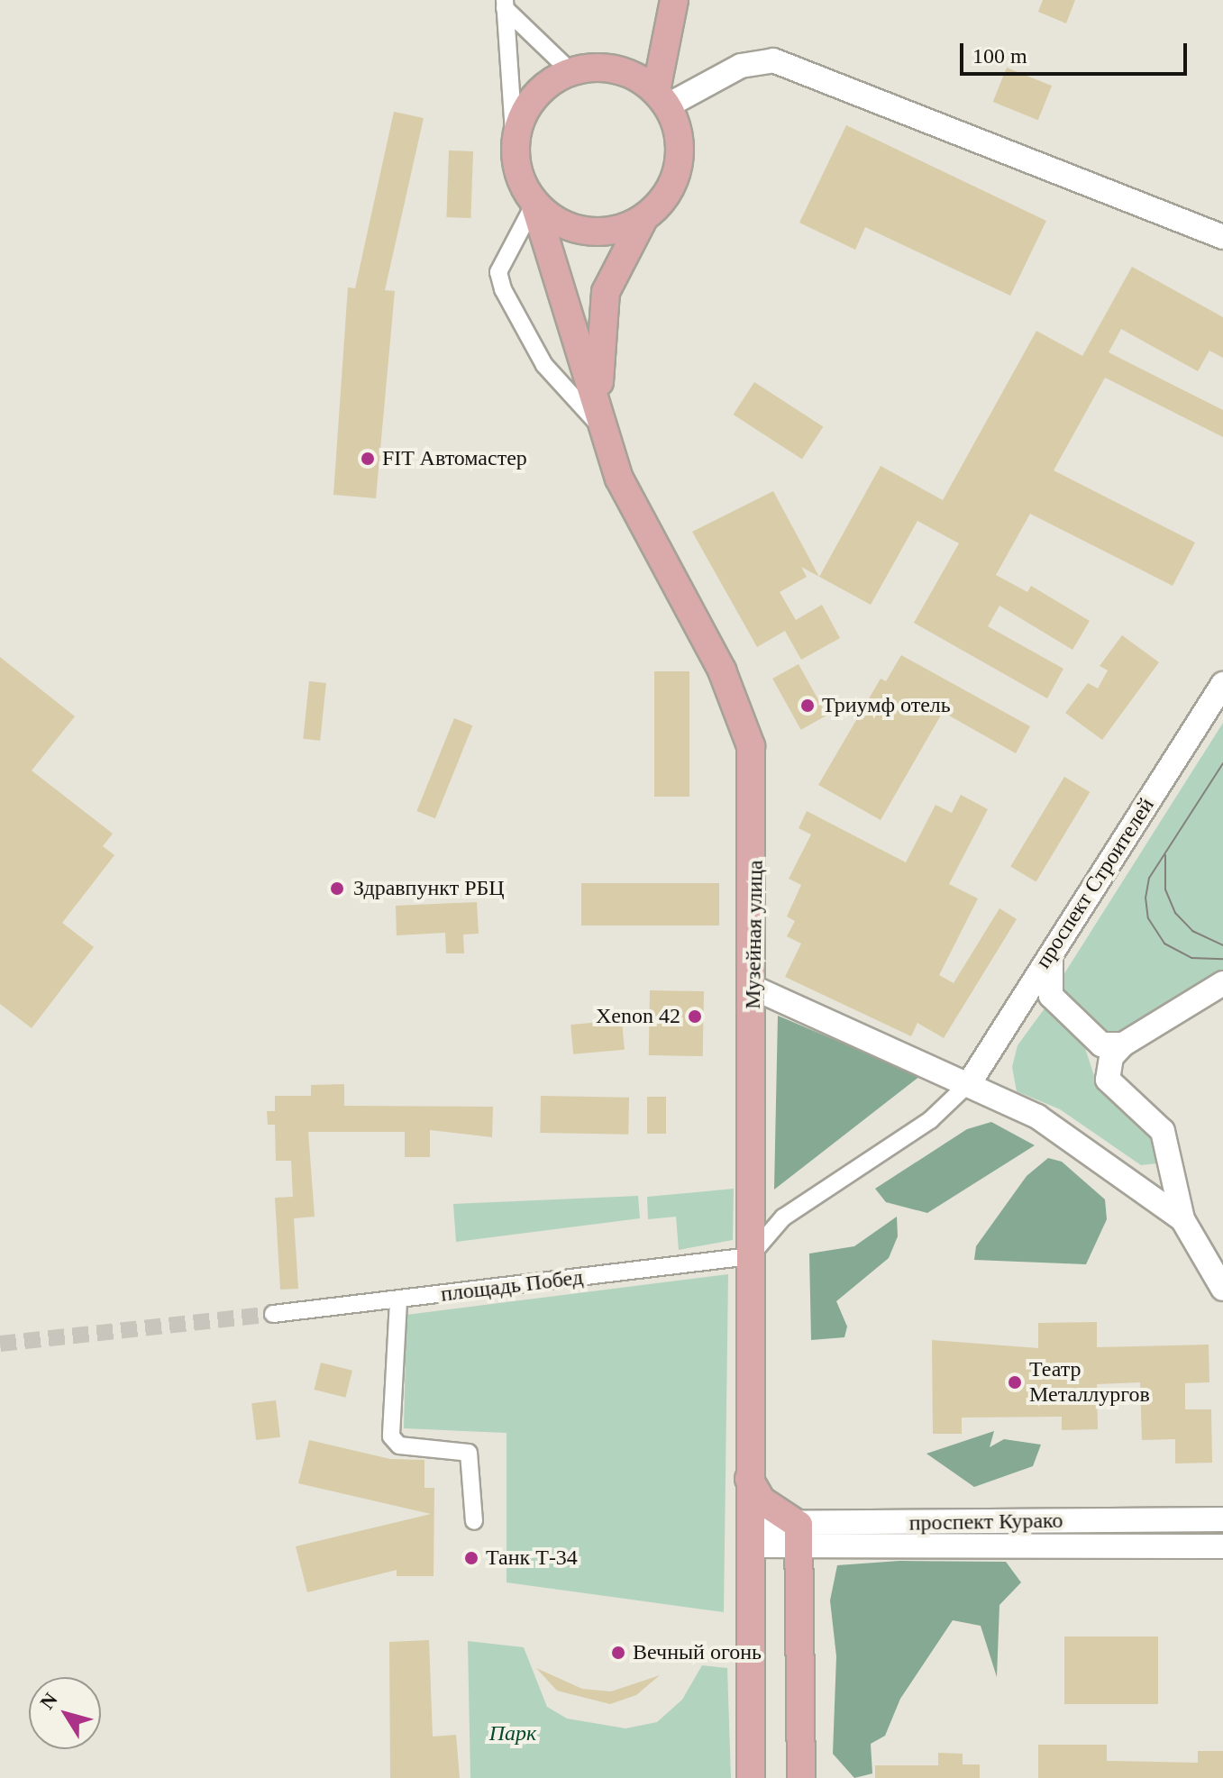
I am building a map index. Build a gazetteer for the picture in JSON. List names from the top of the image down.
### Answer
{
  "streets": {
    "main road": ["проспект Строителей", "Музейная улица", "проспект Курако"],
    "street": ["площадь Побед"]
  },
  "crossings": [
    ["Музейная улица", "площадь Побед"],
    ["Музейная улица", "проспект Курако"]
  ],
  "parks": ["Парк"],
  "places": [
    "FIT Автомастер",
    "Триумф отель",
    "Здравпункт РБЦ",
    "Xenon 42",
    "Театр Металлургов",
    "Танк Т-34",
    "Вечный огонь"
  ],
  "scale_bar": "100 m",
  "north": "top left"
}
